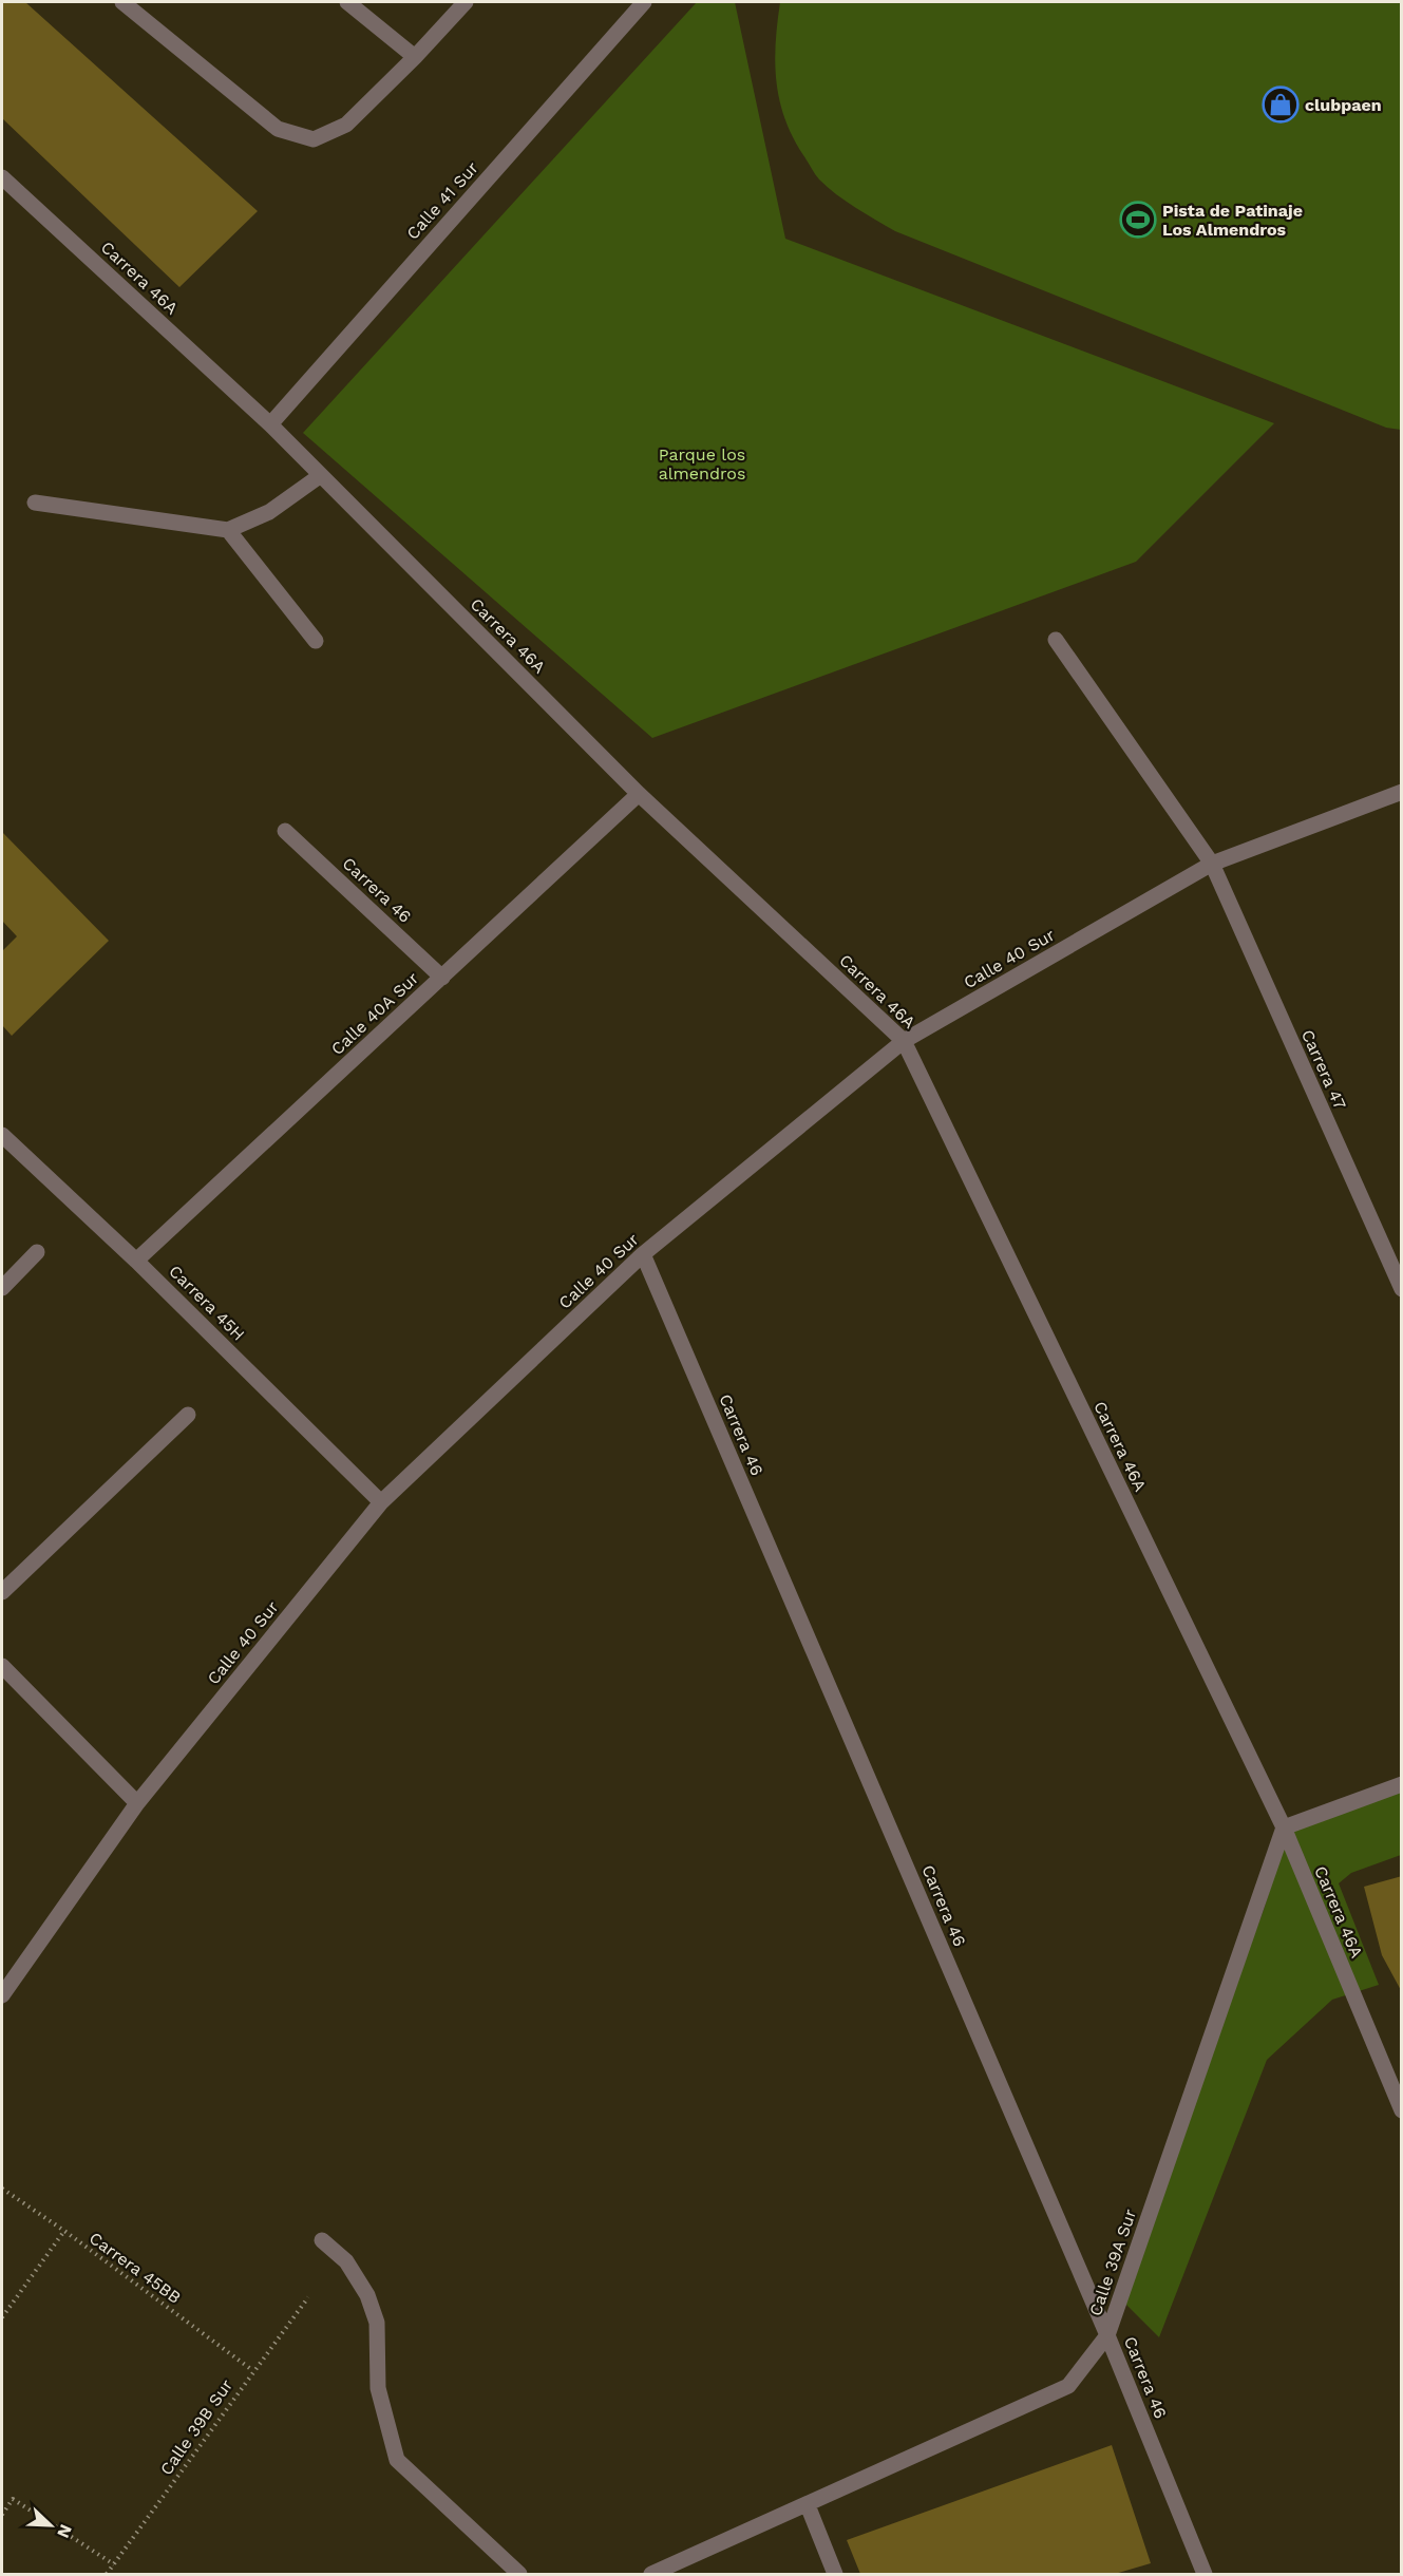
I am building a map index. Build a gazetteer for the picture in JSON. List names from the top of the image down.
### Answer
{
  "streets": {
    "street": [
      "Calle 41 Sur",
      "Carrera 46A",
      "Carrera 46",
      "Calle 40 Sur",
      "Calle 40A Sur",
      "Carrera 47",
      "Carrera 45H",
      "Calle 39A Sur"
    ],
    "path": ["Carrera 45BB", "Calle 39B Sur"]
  },
  "crossings": [
    ["Calle 41 Sur", "Carrera 46A"],
    ["Carrera 46A", "Calle 40 Sur"],
    ["Carrera 46A", "Calle 40A Sur"],
    ["Carrera 46A", "Calle 39A Sur"],
    ["Carrera 46", "Calle 40 Sur"],
    ["Carrera 46", "Calle 40A Sur"],
    ["Carrera 46", "Calle 39A Sur"],
    ["Calle 40 Sur", "Carrera 47"],
    ["Calle 40 Sur", "Carrera 45H"],
    ["Calle 40A Sur", "Carrera 45H"],
    ["Carrera 45BB", "Calle 39B Sur"]
  ],
  "parks": ["Parque los almendros"],
  "places": {
    "shop": ["clubpaen"],
    "sports": ["Pista de Patinaje Los Almendros"]
  },
  "north": "bottom right"
}
